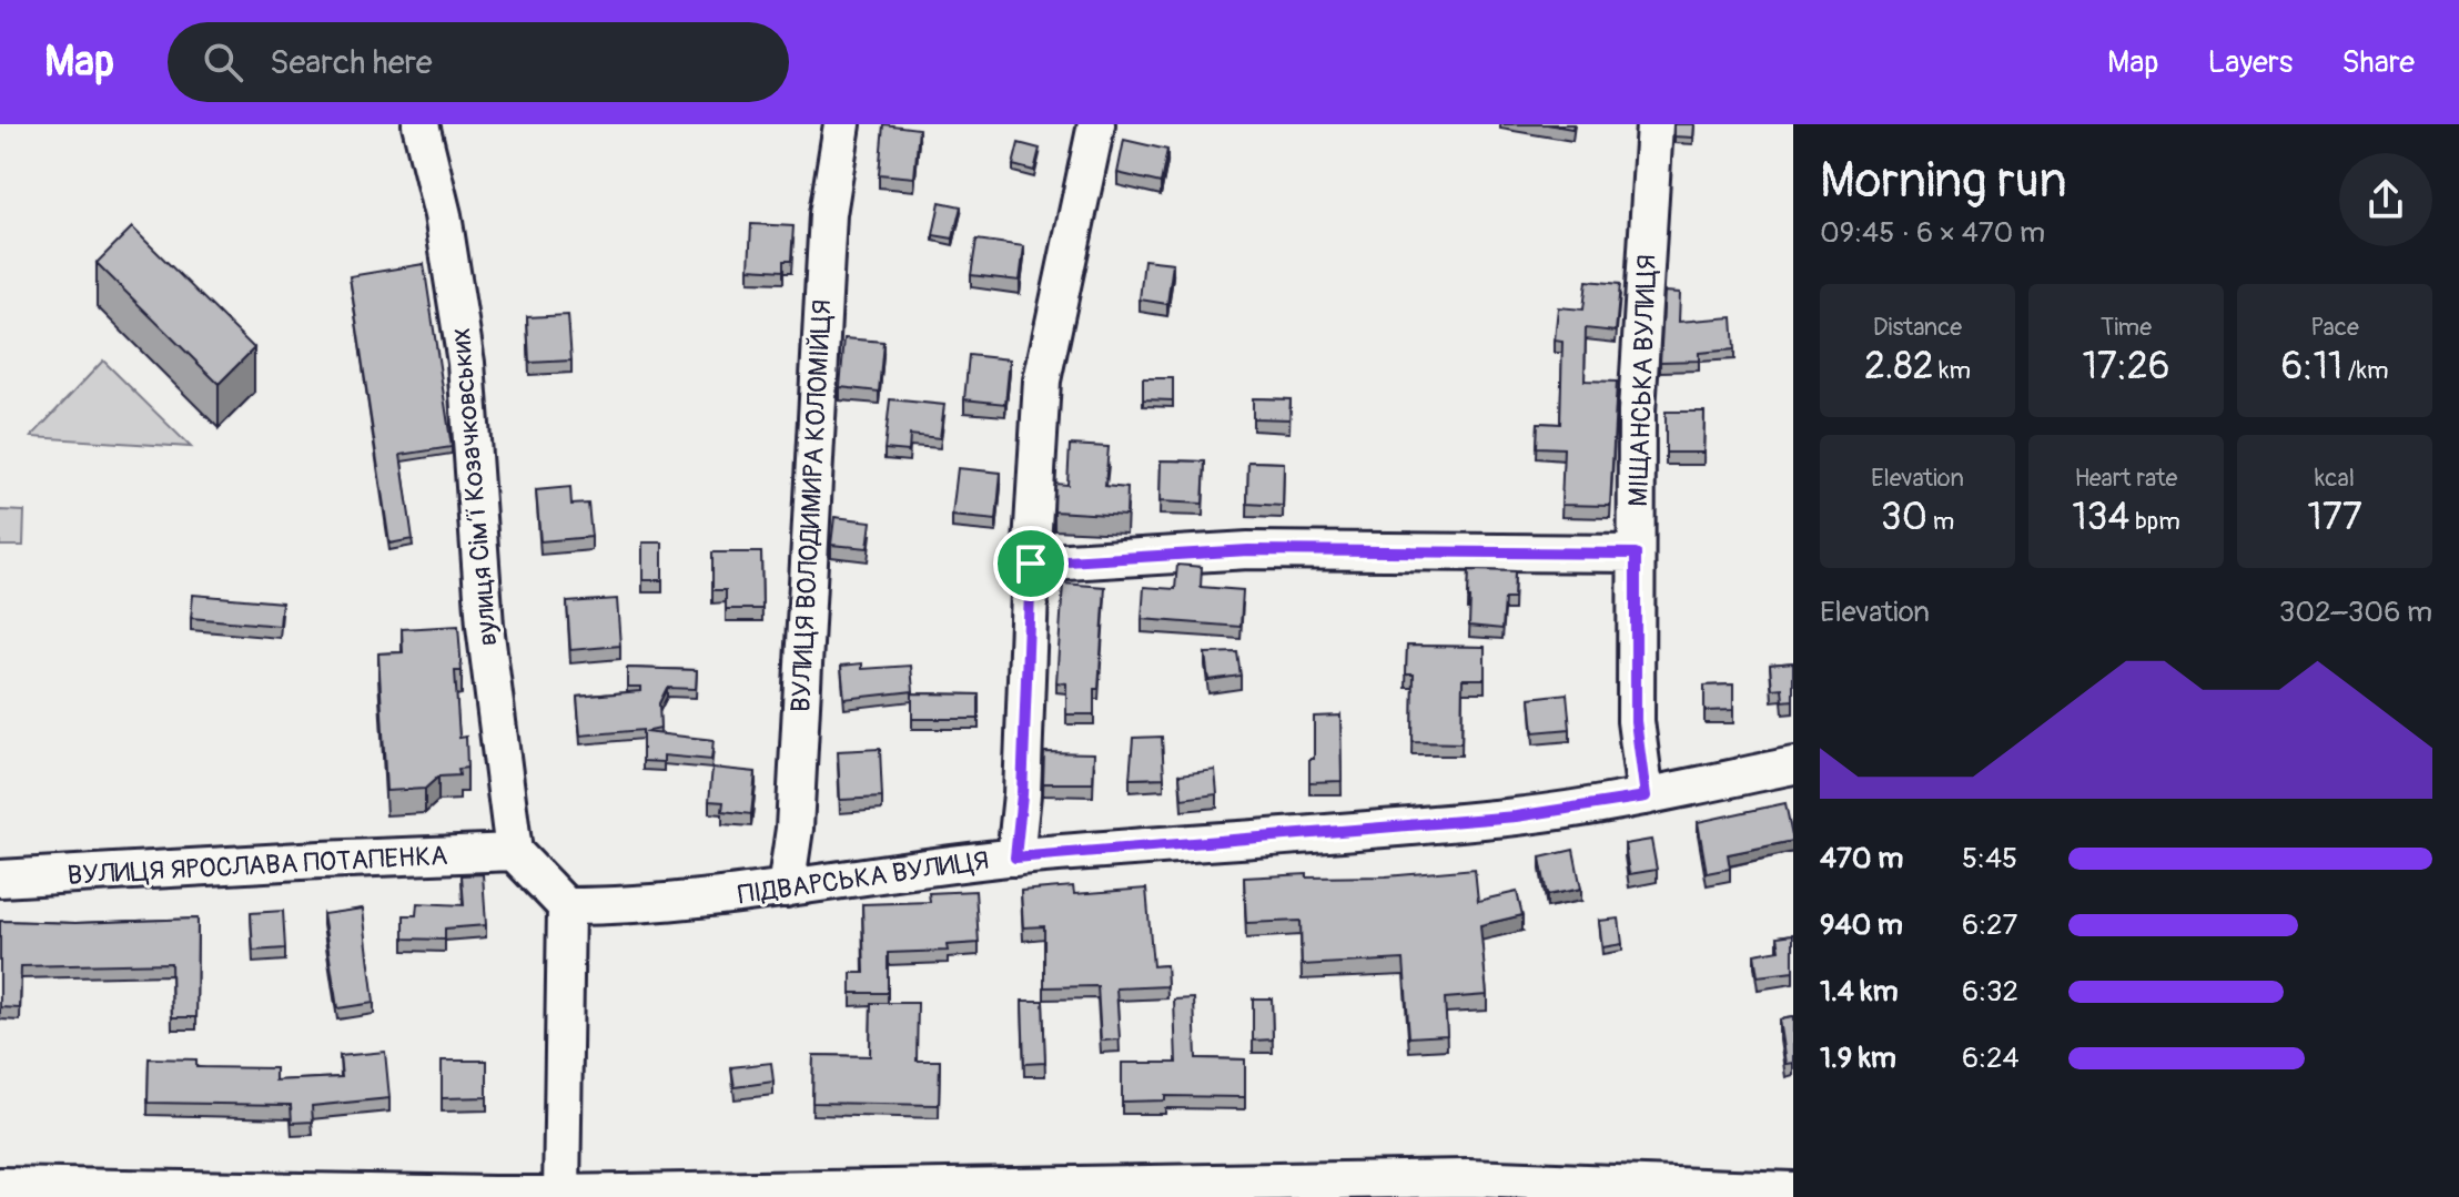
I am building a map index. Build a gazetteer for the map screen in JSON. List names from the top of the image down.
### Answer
{
  "streets": {
    "street": [
      "МІЩАНСЬКА ВУЛИЦЯ",
      "вулиця Сімʼї Козачковських",
      "ВУЛИЦЯ ВОЛОДИМИРА КОЛОМІЙЦЯ",
      "ВУЛИЦЯ ЯРОСЛАВА ПОТАПЕНКА",
      "ПІДВАРСЬКА ВУЛИЦЯ"
    ]
  },
  "crossings": [
    ["МІЩАНСЬКА ВУЛИЦЯ", "ПІДВАРСЬКА ВУЛИЦЯ"],
    ["вулиця Сімʼї Козачковських", "ВУЛИЦЯ ЯРОСЛАВА ПОТАПЕНКА"],
    ["ВУЛИЦЯ ВОЛОДИМИРА КОЛОМІЙЦЯ", "ПІДВАРСЬКА ВУЛИЦЯ"]
  ],
  "page": {
    "header": "Map",
    "search": "Search here",
    "nav": ["Map", "Layers", "Share"],
    "heading": ["Morning run", "09:45 · 6 × 470 m"],
    "stats": [
      ["Distance", "2.82 km"],
      ["Time", "17:26"],
      ["Pace", "6:11 /km"],
      ["Elevation", "30 m"],
      ["Heart rate", "134 bpm"],
      ["kcal", "177"]
    ],
    "chart": ["Elevation", "302–306 m"],
    "list": [
      {
        "name": "470 m",
        "note": "5:45"
      },
      {
        "name": "940 m",
        "note": "6:27"
      },
      {
        "name": "1.4 km",
        "note": "6:32"
      },
      {
        "name": "1.9 km",
        "note": "6:24"
      }
    ]
  }
}
